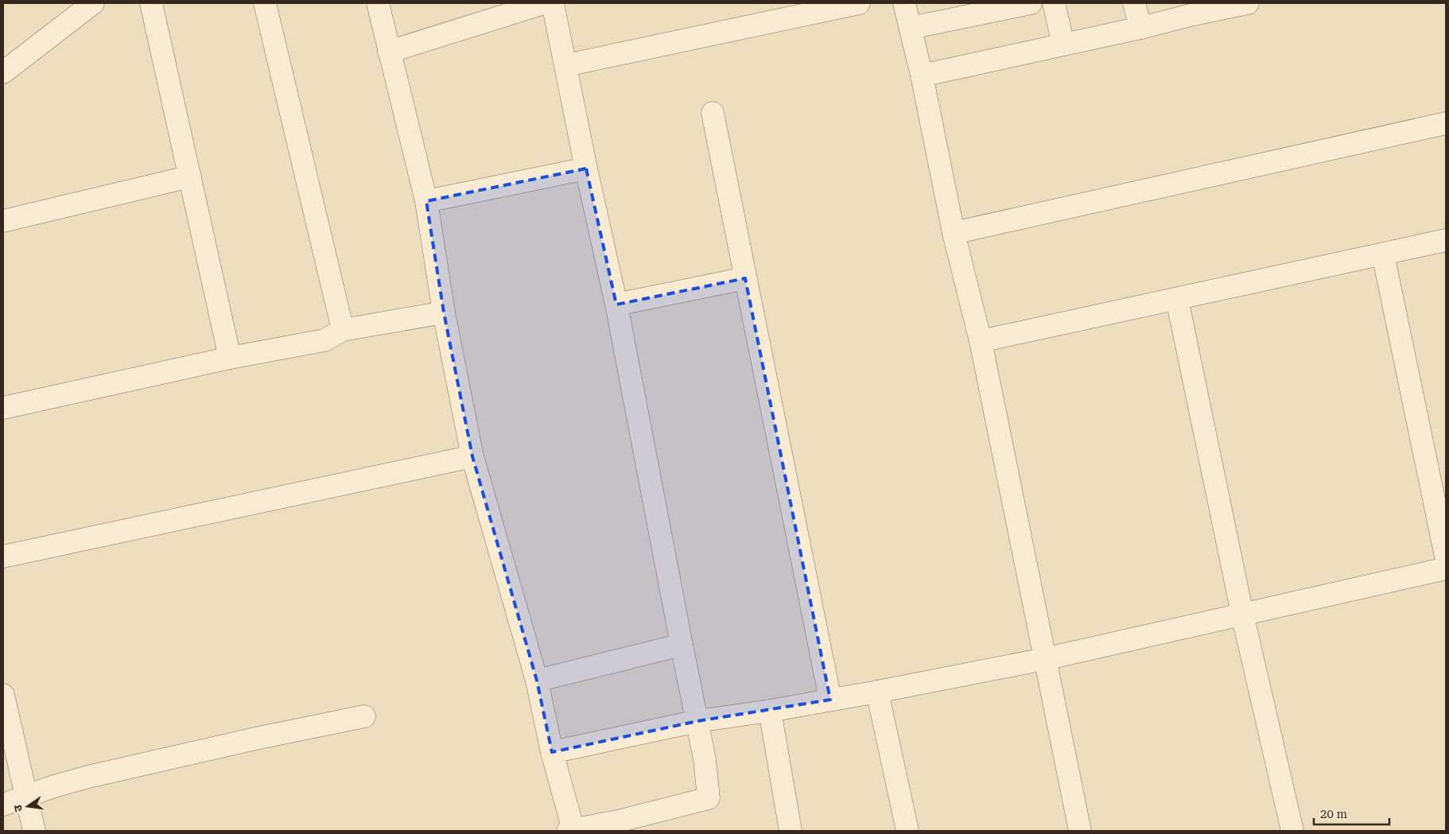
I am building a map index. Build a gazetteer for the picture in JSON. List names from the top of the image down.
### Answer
{
  "scale_bar": "20 m",
  "north": "left"
}
